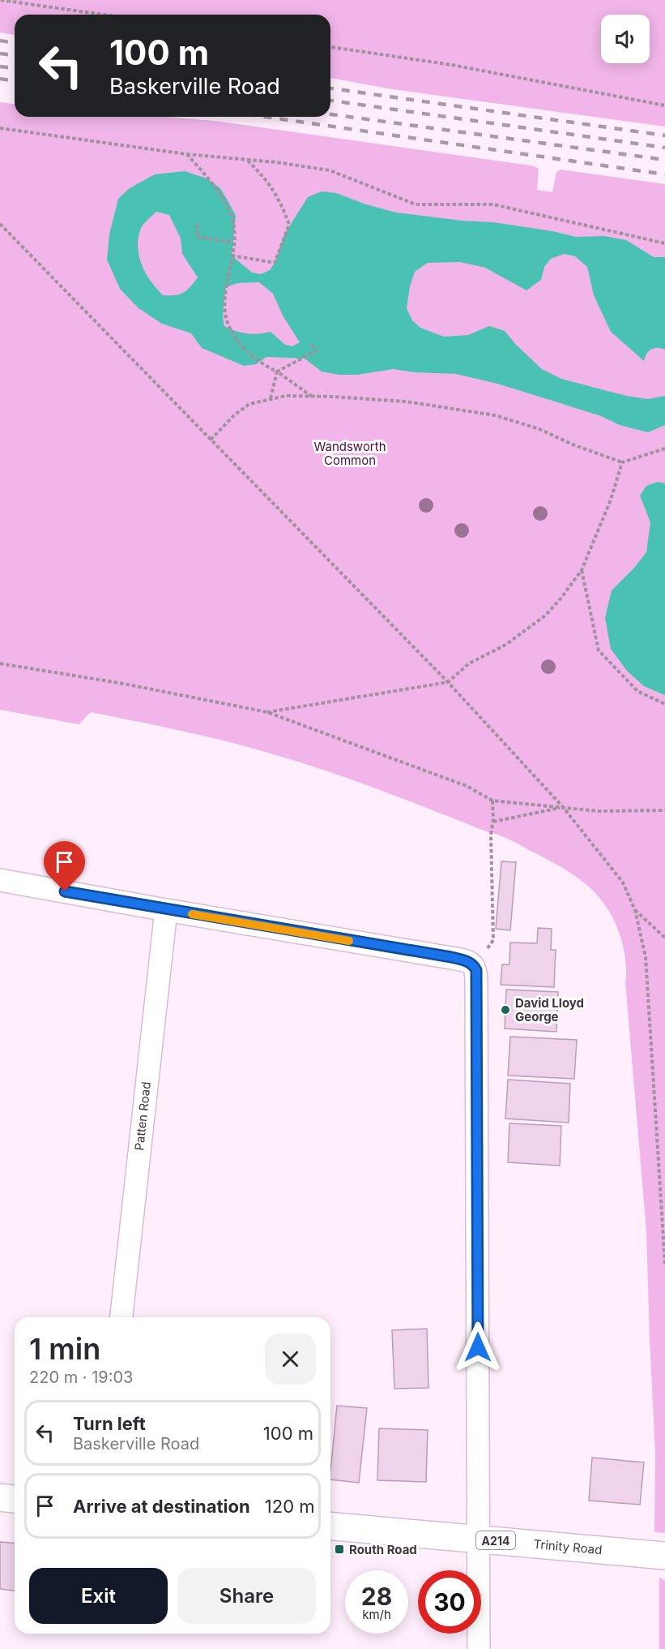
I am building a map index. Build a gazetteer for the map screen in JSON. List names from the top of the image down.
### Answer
{
  "streets": {
    "highway": ["A214", "Trinity Road"],
    "street": ["Patten Road"]
  },
  "parks": ["Wandsworth Common"],
  "places": {
    "other": ["David Lloyd George"],
    "transit": ["Routh Road"]
  },
  "page": {
    "turn": ["100 m", "Baskerville Road"],
    "heading": ["1 min", "220 m · 19:03"],
    "list": [
      {
        "name": "Turn left",
        "note": "Baskerville Road",
        "value": "100 m"
      },
      {
        "name": "Arrive at destination",
        "value": "120 m"
      }
    ],
    "buttons": ["Exit", "Share"],
    "speed": "28 km/h",
    "limit": "30"
  }
}
